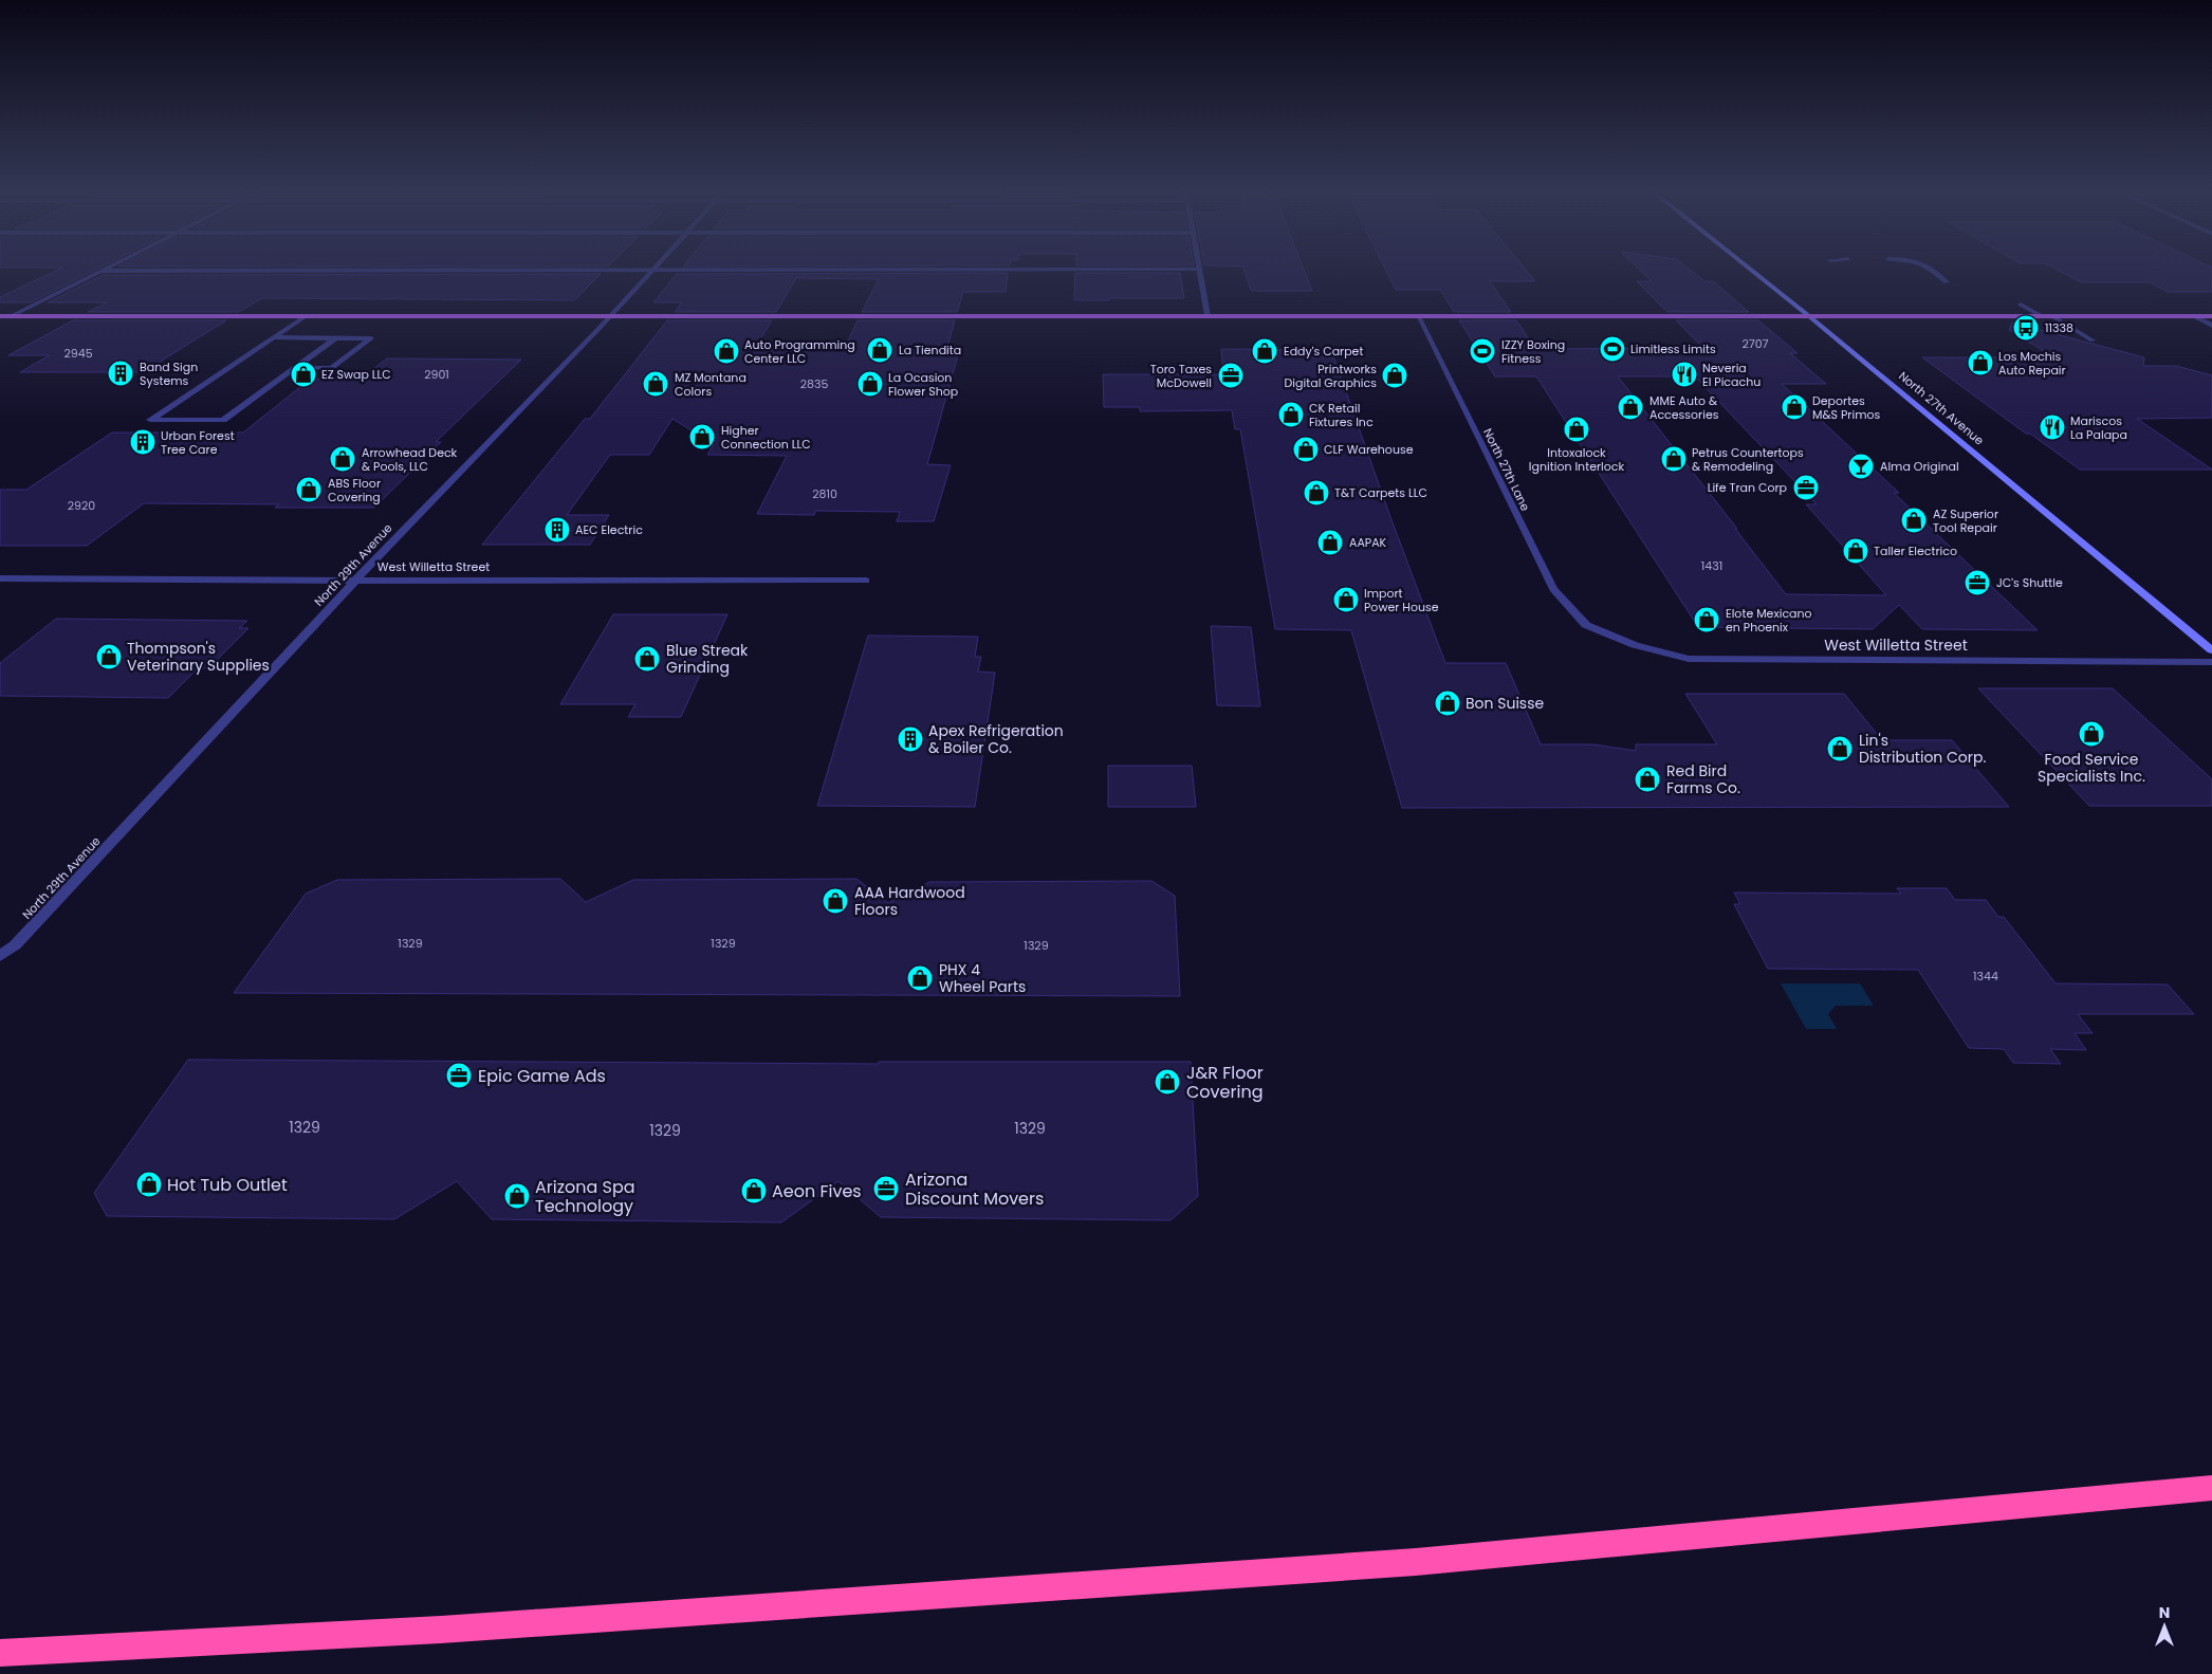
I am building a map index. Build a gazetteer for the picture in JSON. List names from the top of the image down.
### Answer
{
  "streets": {
    "main road": ["North 27th Avenue"],
    "street": ["North 27th Lane", "North 29th Avenue", "West Willetta Street"]
  },
  "crossings": [
    ["North 27th Lane", "West Willetta Street"],
    ["North 29th Avenue", "West Willetta Street"]
  ],
  "places": {
    "bus stop": ["11338"],
    "sports": ["Limitless Limits", "IZZY Boxing Fitness"],
    "shop": [
      "La Tiendita",
      "Auto Programming Center LLC",
      "Eddy's Carpet",
      "Los Mochis Auto Repair",
      "EZ Swap LLC",
      "Printworks Digital Graphics",
      "MZ Montana Colors",
      "La Ocasion Flower Shop",
      "MME Auto & Accessories",
      "Deportes M&S Primos",
      "CK Retail Fixtures Inc",
      "Intoxalock Ignition Interlock",
      "Higher Connection LLC",
      "CLF Warehouse",
      "Arrowhead Deck & Pools, LLC",
      "Petrus Countertops & Remodeling",
      "ABS Floor Covering",
      "T&T Carpets LLC",
      "AZ Superior Tool Repair",
      "AAPAK",
      "Taller Electrico",
      "Import Power House",
      "Elote Mexicano en Phoenix",
      "Thompson's Veterinary Supplies",
      "Blue Streak Grinding",
      "Bon Suisse",
      "Food Service Specialists Inc.",
      "Lin's Distribution Corp.",
      "Red Bird Farms Co.",
      "AAA Hardwood Floors",
      "PHX 4 Wheel Parts",
      "J&R Floor Covering",
      "Hot Tub Outlet",
      "Aeon Fives",
      "Arizona Spa Technology"
    ],
    "building": [
      "Band Sign Systems",
      "Urban Forest Tree Care",
      "AEC Electric",
      "Apex Refrigeration & Boiler Co."
    ],
    "restaurant": ["Neveria El Picachu", "Mariscos La Palapa"],
    "office": [
      "Toro Taxes McDowell",
      "Life Tran Corp",
      "JC's Shuttle",
      "Epic Game Ads",
      "Arizona Discount Movers"
    ],
    "bar": ["Alma Original"]
  },
  "house_numbers": [
    "2707",
    "2945",
    "2901",
    "2835",
    "2810",
    "2920",
    "1431",
    "1329",
    "1329",
    "1329",
    "1344",
    "1329",
    "1329",
    "1329"
  ],
  "north": "top"
}
